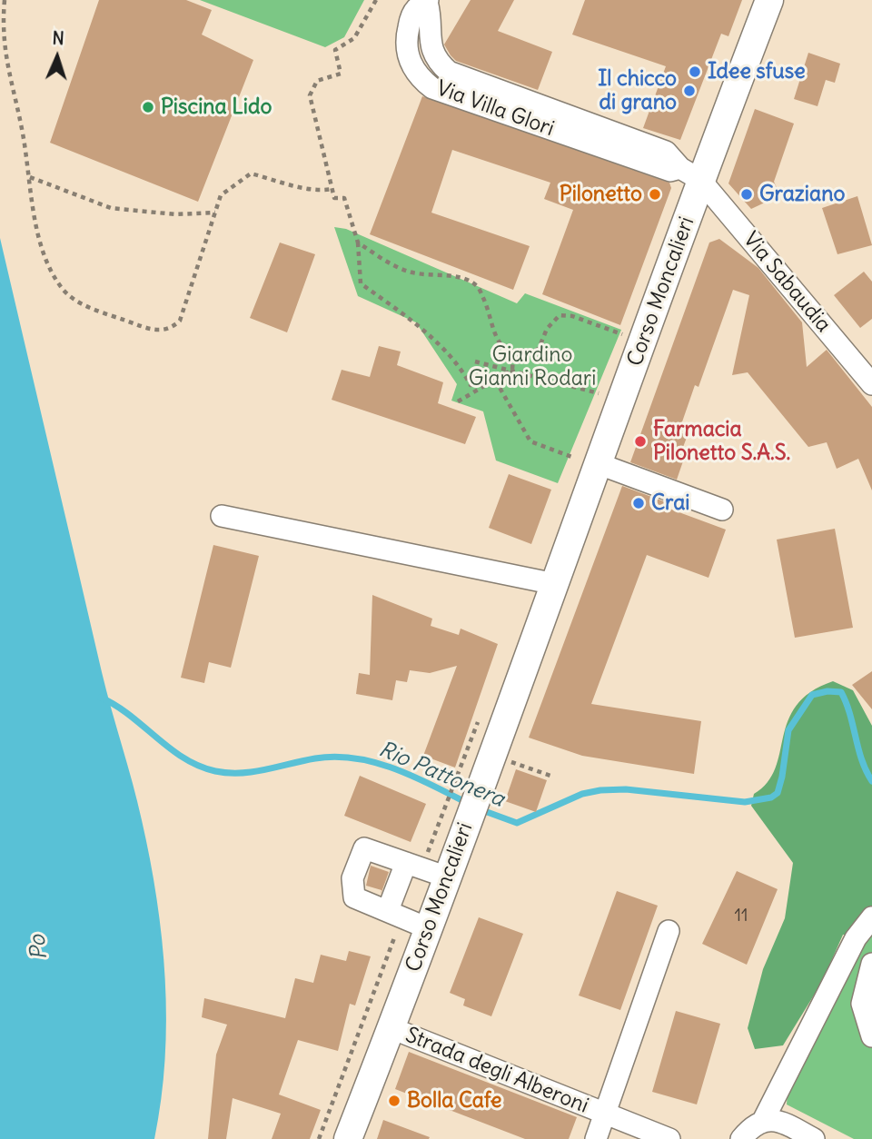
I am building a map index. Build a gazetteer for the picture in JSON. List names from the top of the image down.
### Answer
{
  "streets": {
    "main road": ["Corso Moncalieri"],
    "street": ["Via Villa Glori", "Via Sabaudia", "Strada degli Alberoni"]
  },
  "crossings": [
    ["Via Villa Glori", "Via Sabaudia"],
    ["Via Villa Glori", "Corso Moncalieri"],
    ["Via Sabaudia", "Corso Moncalieri"],
    ["Corso Moncalieri", "Strada degli Alberoni"]
  ],
  "water": ["Rio Pattonera", "Po"],
  "parks": ["Giardino Gianni Rodari"],
  "places": [
    "Idee sfuse",
    "Il chicco di grano",
    "Piscina Lido",
    "Pilonetto",
    "Graziano",
    "Farmacia Pilonetto S.A.S.",
    "Crai",
    "Bolla Cafe"
  ],
  "house_numbers": ["11"],
  "north": "top"
}
